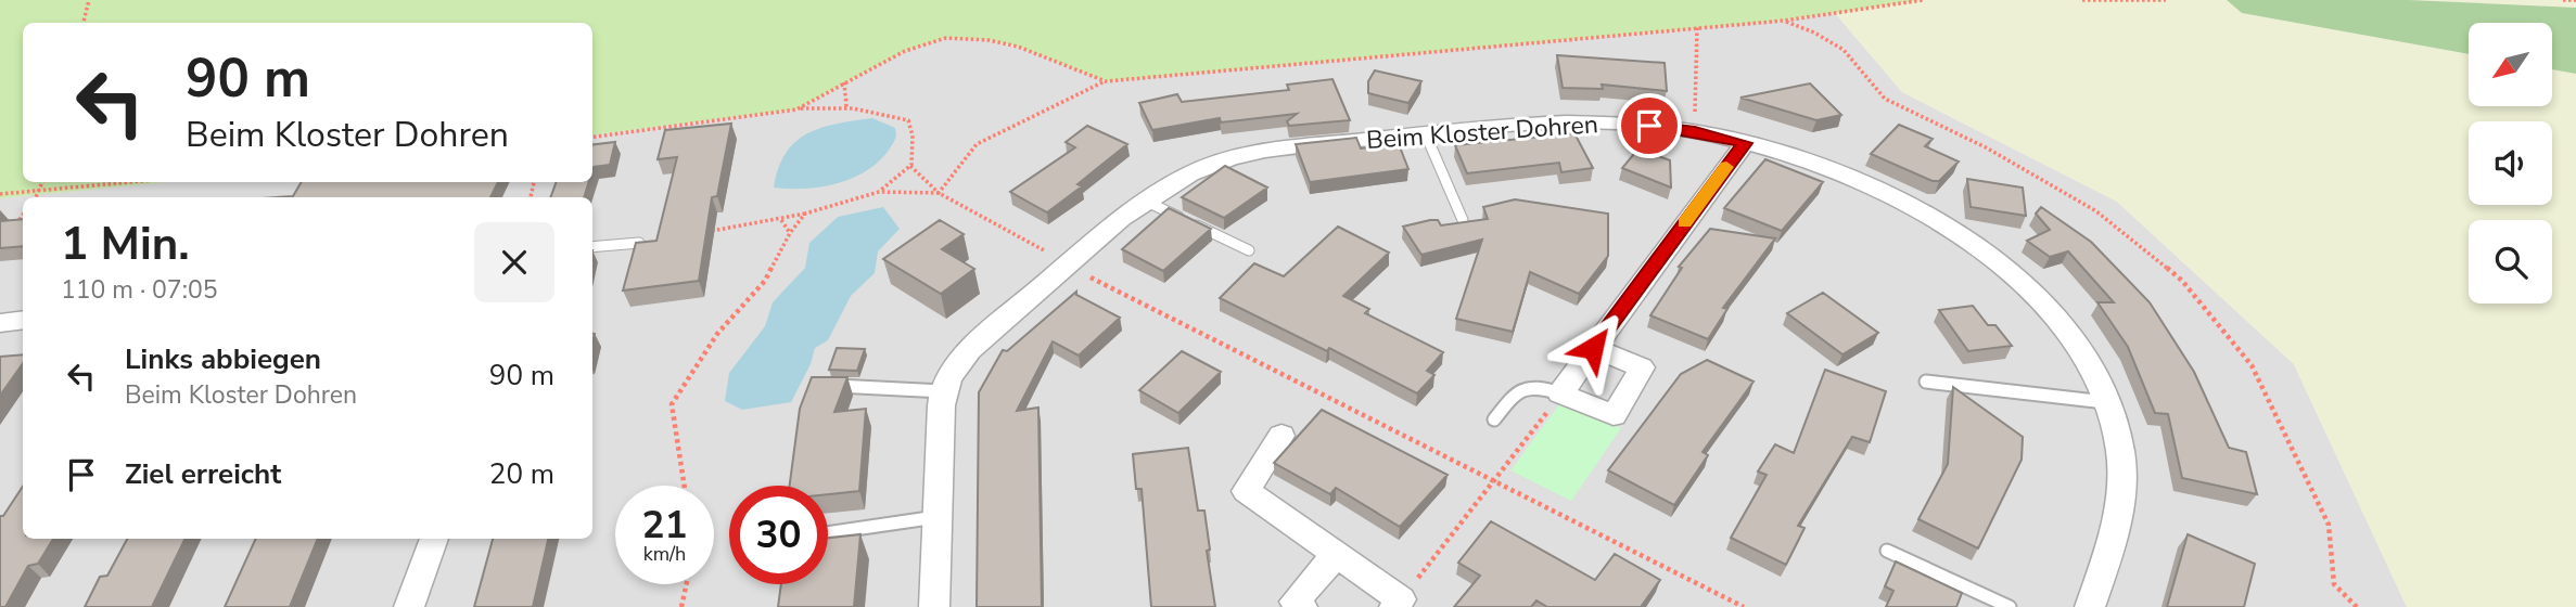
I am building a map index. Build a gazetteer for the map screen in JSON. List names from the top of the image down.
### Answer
{
  "streets": {
    "street": ["Beim Kloster Dohren"]
  },
  "north": "bottom left",
  "page": {
    "turn": ["90 m", "Beim Kloster Dohren"],
    "heading": ["1 Min.", "110 m · 07:05"],
    "list": [
      {
        "name": "Links abbiegen",
        "note": "Beim Kloster Dohren",
        "value": "90 m"
      },
      {
        "name": "Ziel erreicht",
        "value": "20 m"
      }
    ],
    "speed": "21 km/h",
    "limit": "30"
  }
}
